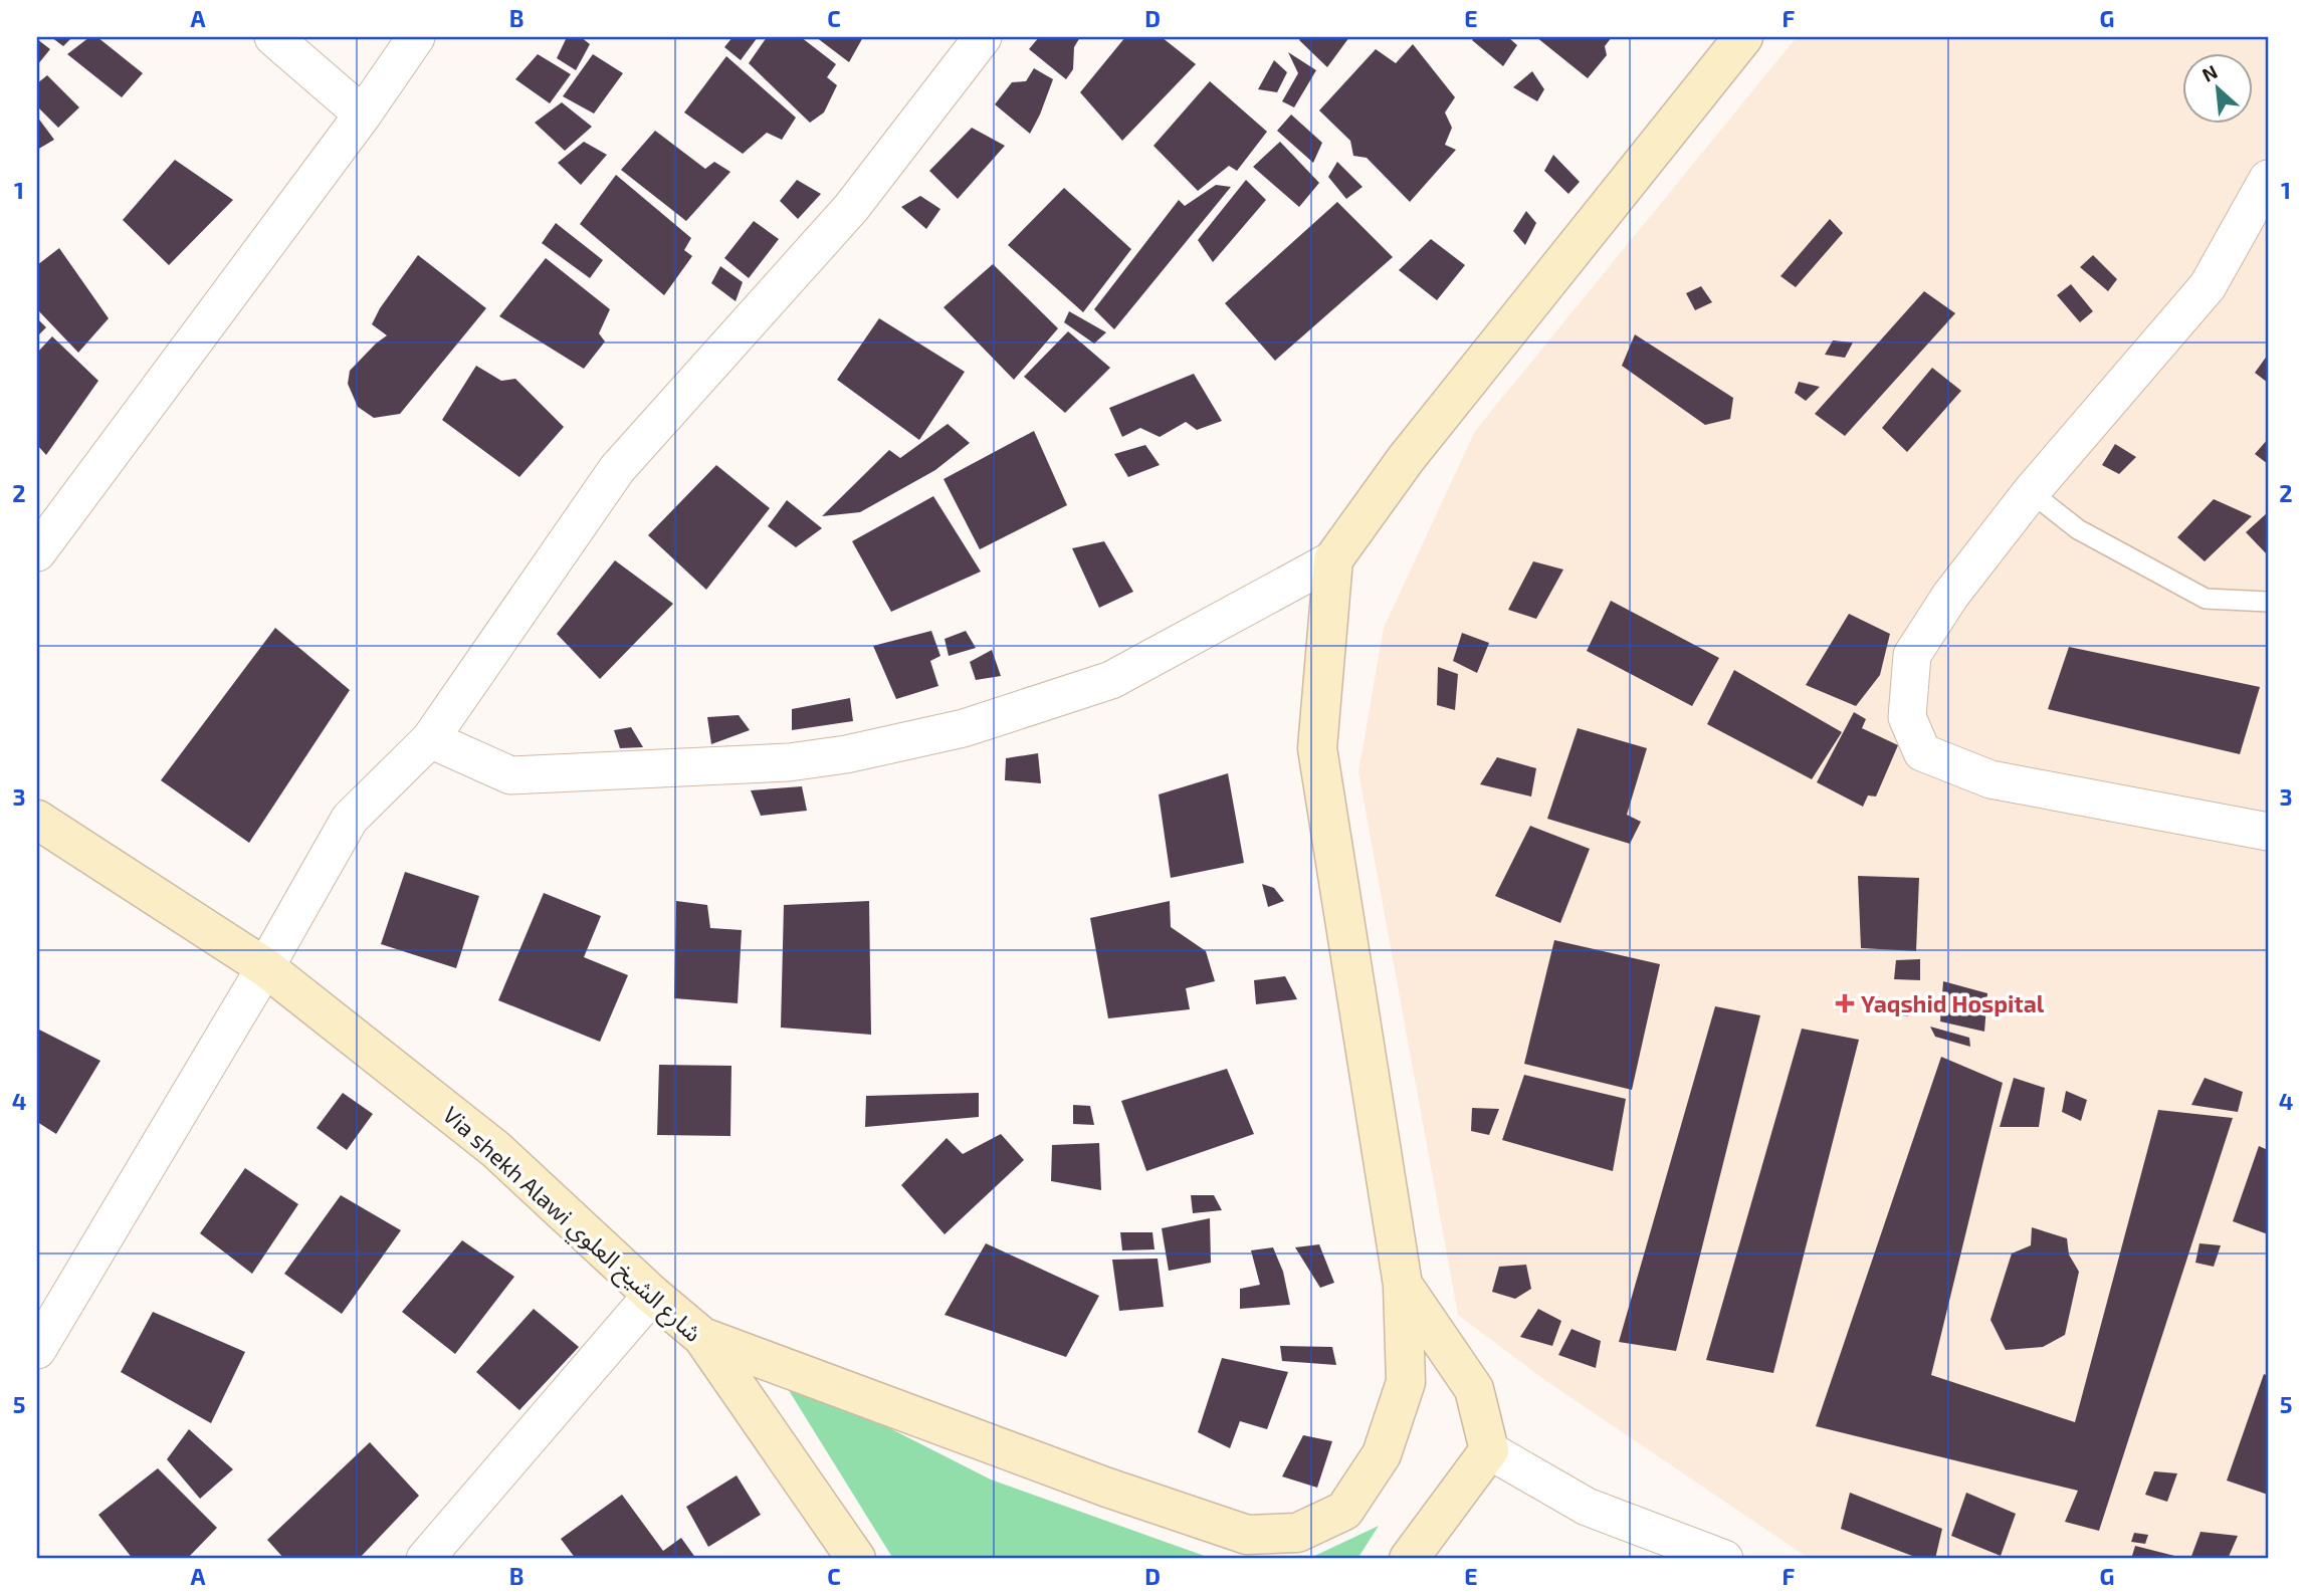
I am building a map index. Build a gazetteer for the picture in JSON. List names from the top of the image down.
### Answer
{
  "streets": {
    "street": ["Via shekh Alawi شارع الشيخ العلوي"]
  },
  "places": {
    "health": ["Yaqshid Hospital"]
  },
  "north": "top left",
  "grid": {
    "columns": [
      "A",
      "B",
      "C",
      "D",
      "E",
      "F",
      "G"
    ],
    "rows": [
      "1",
      "2",
      "3",
      "4",
      "5"
    ]
  }
}
